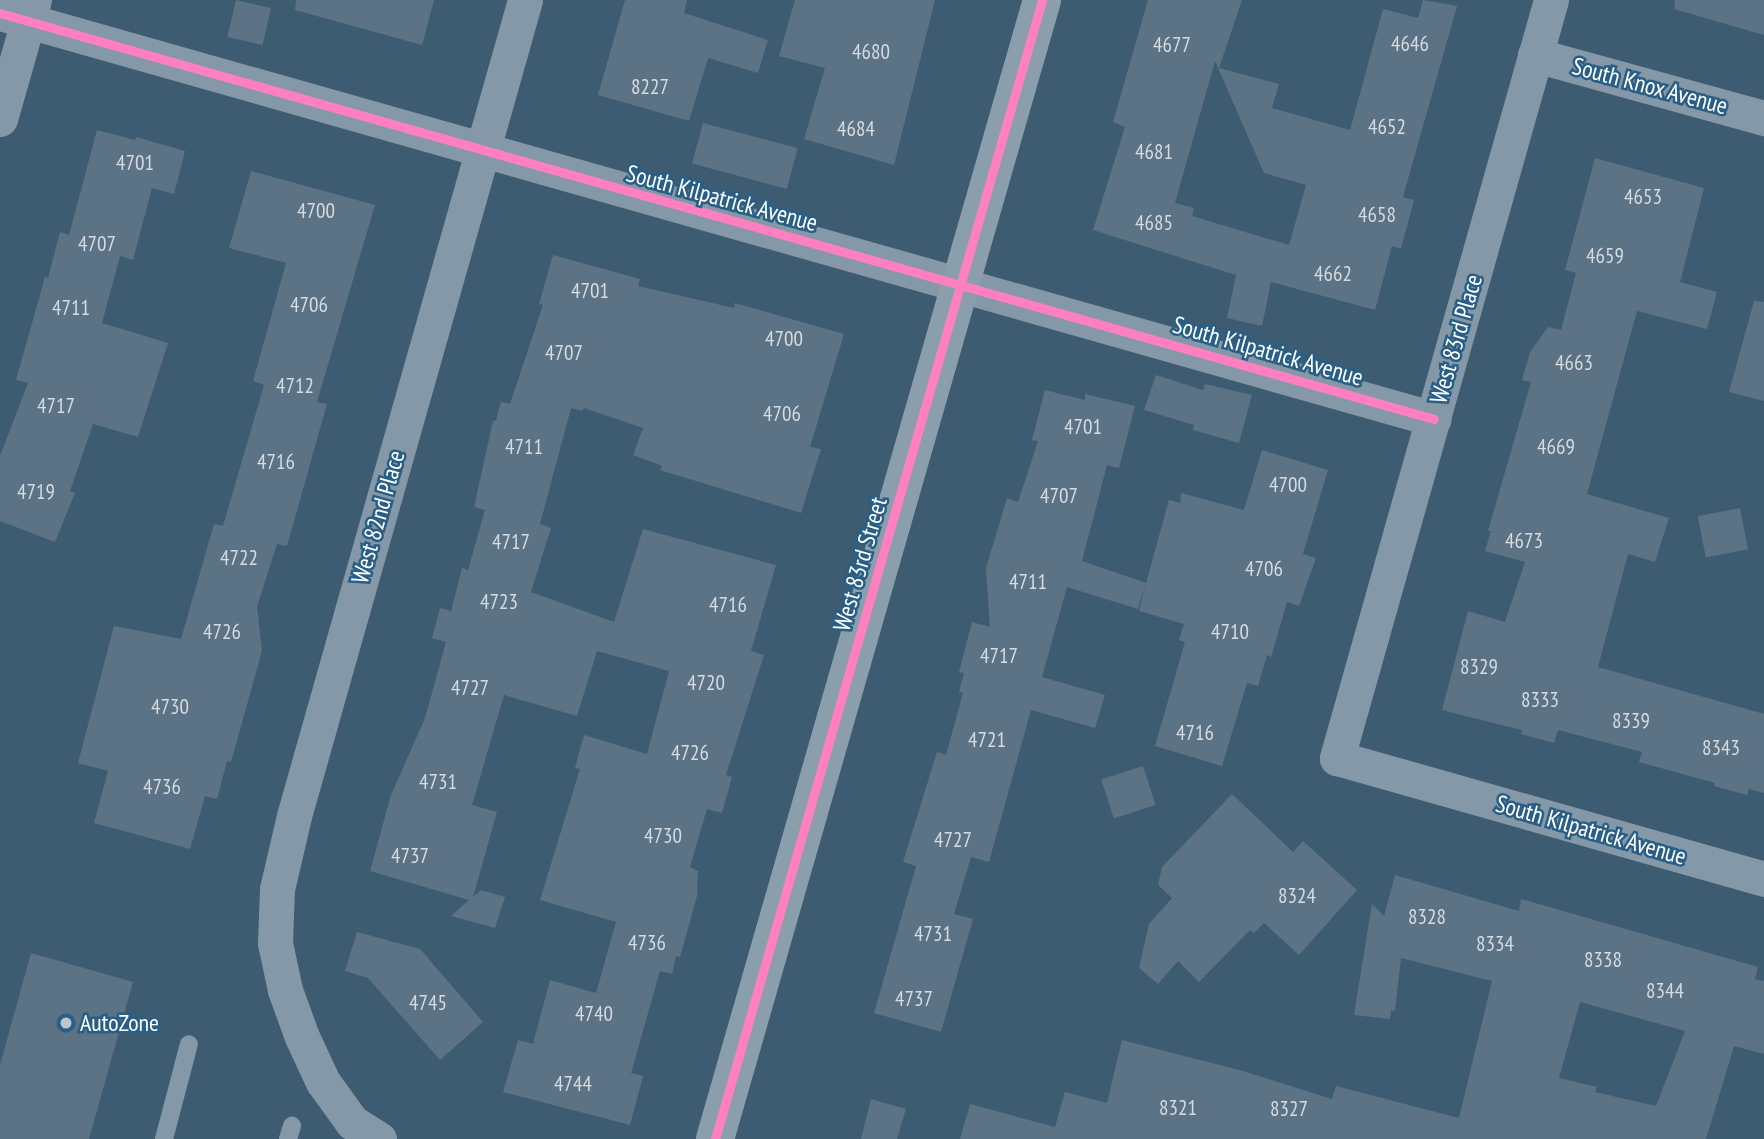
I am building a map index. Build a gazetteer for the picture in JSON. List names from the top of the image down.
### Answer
{
  "streets": {
    "street": [
      "South Knox Avenue",
      "South Kilpatrick Avenue",
      "West 83rd Place",
      "West 82nd Place",
      "West 83rd Street"
    ]
  },
  "crossings": [
    ["South Knox Avenue", "West 83rd Place"],
    ["South Kilpatrick Avenue", "West 83rd Place"],
    ["South Kilpatrick Avenue", "West 82nd Place"],
    ["South Kilpatrick Avenue", "West 83rd Street"]
  ],
  "places": ["AutoZone"],
  "house_numbers": [
    "4646",
    "4677",
    "4680",
    "8227",
    "4652",
    "4684",
    "4681",
    "4701",
    "4653",
    "4700",
    "4658",
    "4685",
    "4707",
    "4659",
    "4662",
    "4701",
    "4706",
    "4711",
    "4700",
    "4707",
    "4663",
    "4712",
    "4717",
    "4706",
    "4701",
    "4711",
    "4669",
    "4716",
    "4700",
    "4719",
    "4707",
    "4673",
    "4717",
    "4722",
    "4706",
    "4711",
    "4723",
    "4716",
    "4726",
    "4710",
    "4717",
    "8329",
    "4720",
    "4727",
    "8333",
    "4730",
    "8339",
    "4716",
    "4721",
    "8343",
    "4726",
    "4731",
    "4736",
    "4730",
    "4727",
    "4737",
    "8324",
    "8328",
    "4731",
    "4736",
    "8334",
    "8338",
    "8344",
    "4737",
    "4745",
    "4740",
    "4744",
    "8321",
    "8327"
  ]
}
